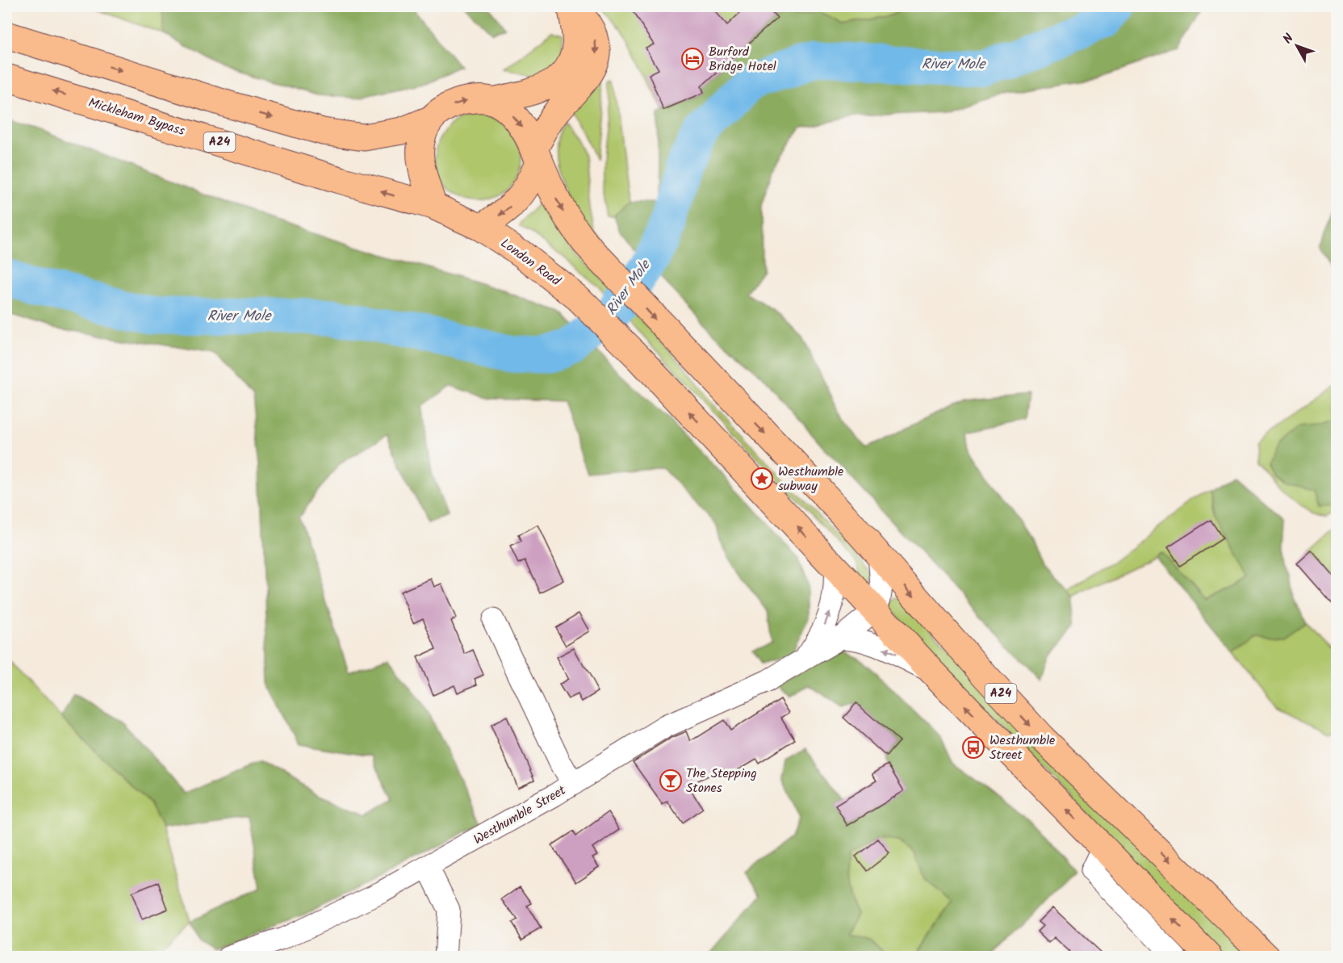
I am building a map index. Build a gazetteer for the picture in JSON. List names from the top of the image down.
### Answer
{
  "streets": {
    "main road": ["Mickleham Bypass", "A24", "London Road"],
    "street": ["Westhumble Street"]
  },
  "crossings": [
    ["Mickleham Bypass", "A24"],
    ["Mickleham Bypass", "London Road"],
    ["A24", "London Road"],
    ["A24", "Westhumble Street"],
    ["London Road", "Westhumble Street"]
  ],
  "water": ["River Mole"],
  "places": {
    "hotel": ["Burford Bridge Hotel"],
    "place": ["Westhumble subway"],
    "bus stop": ["Westhumble Street"],
    "bar": ["The Stepping Stones"]
  },
  "north": "top left"
}
